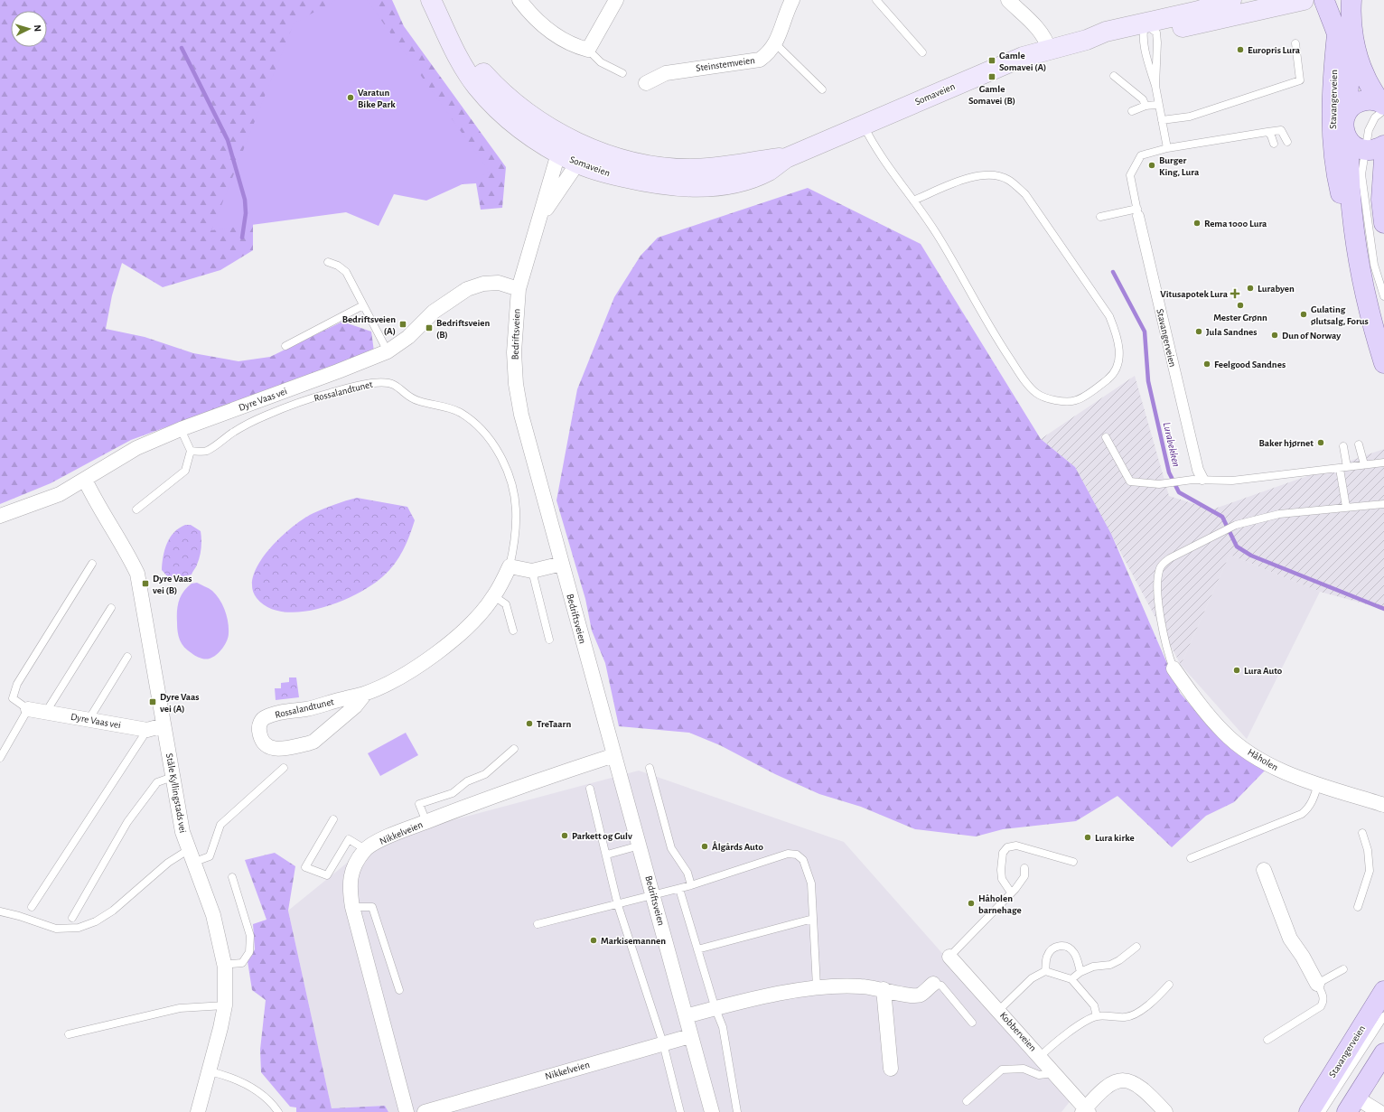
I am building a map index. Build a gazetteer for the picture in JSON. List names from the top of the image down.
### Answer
{
  "streets": {
    "main road": ["Somaveien", "Stavangerveien"],
    "street": [
      "Steinstemveien",
      "Bedriftsveien",
      "Rossalandtunet",
      "Dyre Vaas vei",
      "Håholen",
      "Ståle Kyllingstads vei",
      "Nikkelveien",
      "Kobberveien"
    ]
  },
  "crossings": [
    ["Somaveien", "Bedriftsveien"],
    ["Bedriftsveien", "Dyre Vaas vei"],
    ["Bedriftsveien", "Nikkelveien"],
    ["Dyre Vaas vei", "Ståle Kyllingstads vei"]
  ],
  "water": ["Lurabekken"],
  "places": {
    "other": [
      "Europris Lura",
      "Varatun Bike Park",
      "Burger King, Lura",
      "Rema 1000 Lura",
      "Lurabyen",
      "Mester Grønn",
      "Gulating ølutsalg, Forus",
      "Jula Sandnes",
      "Dun of Norway",
      "Feelgood Sandnes",
      "Baker hjørnet",
      "Lura Auto",
      "TreTaarn",
      "Parkett og Gulv",
      "Lura kirke",
      "Ålgårds Auto",
      "Håholen barnehage",
      "Markisemannen"
    ],
    "transit": [
      "Gamle Somavei (A)",
      "Gamle Somavei (B)",
      "Bedriftsveien (A)",
      "Bedriftsveien (B)",
      "Dyre Vaas vei (B)",
      "Dyre Vaas vei (A)"
    ],
    "health": ["Vitusapotek Lura"]
  },
  "north": "right"
}
